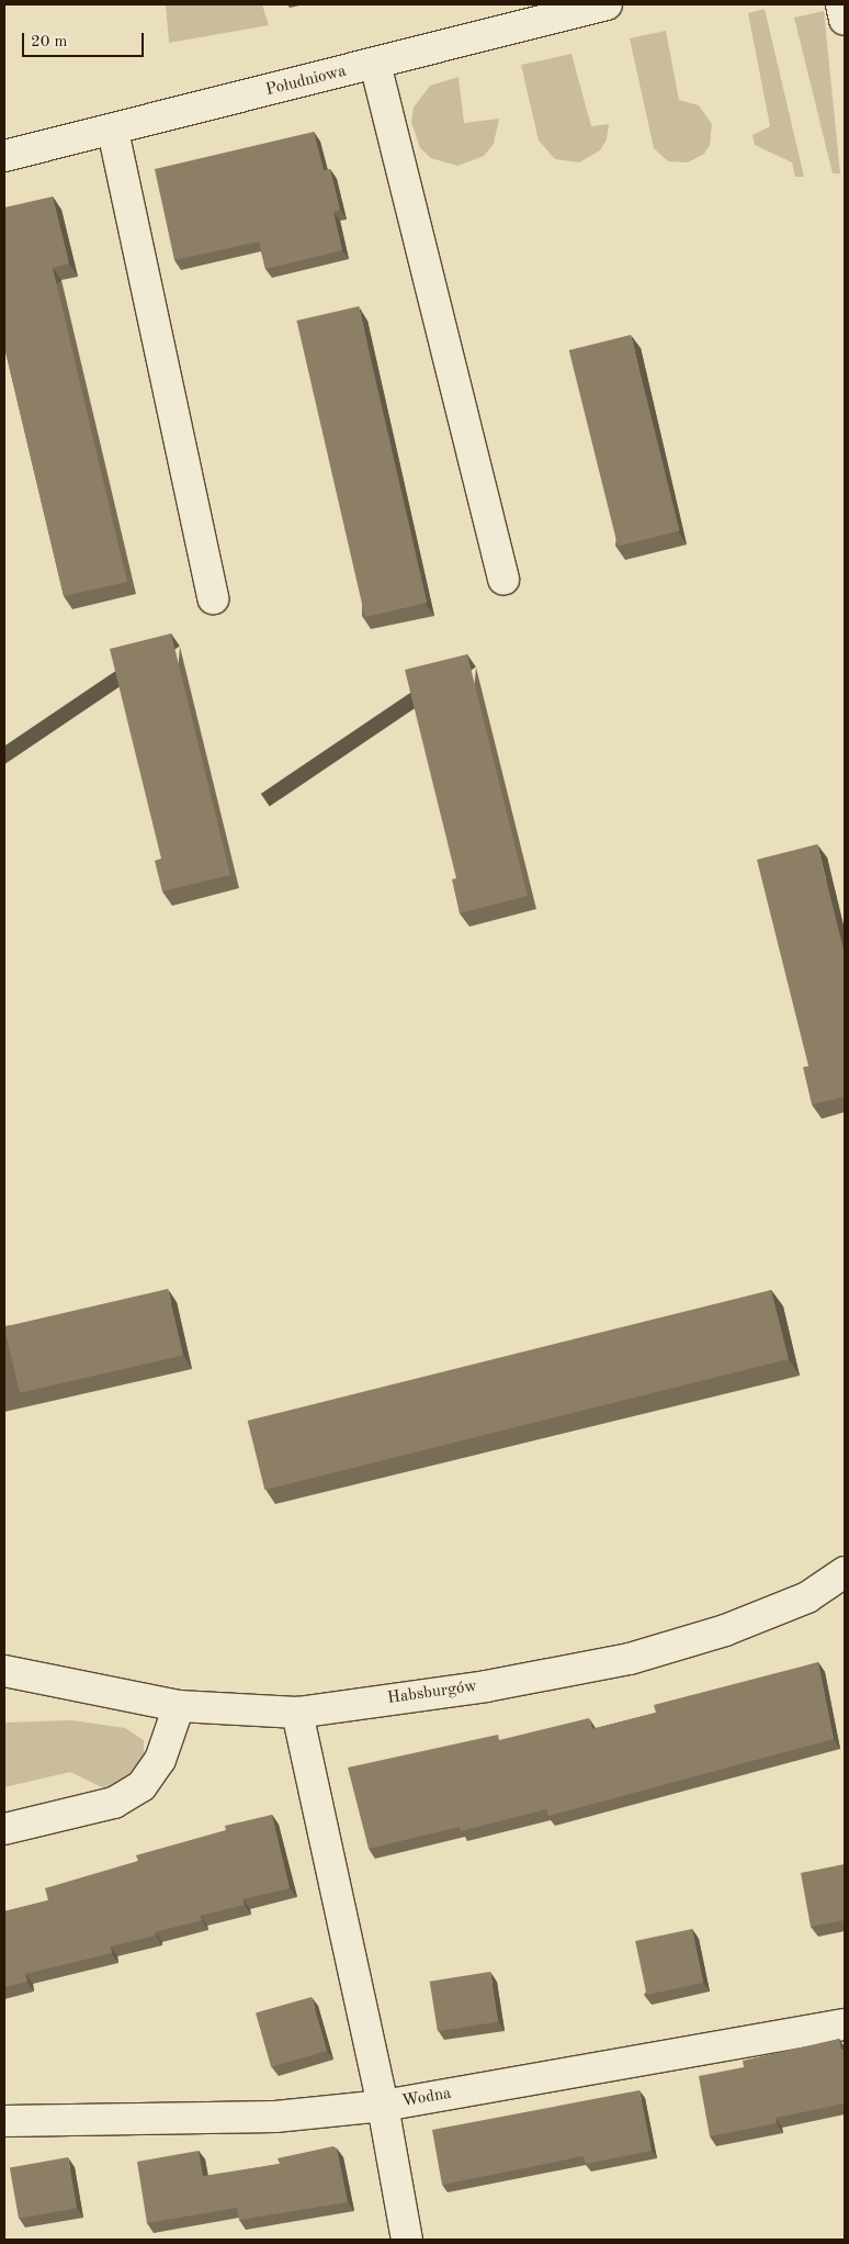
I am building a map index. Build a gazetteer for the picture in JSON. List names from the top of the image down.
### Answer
{
  "streets": {
    "street": ["Południowa", "Habsburgów", "Wodna"]
  },
  "scale_bar": "20 m"
}
